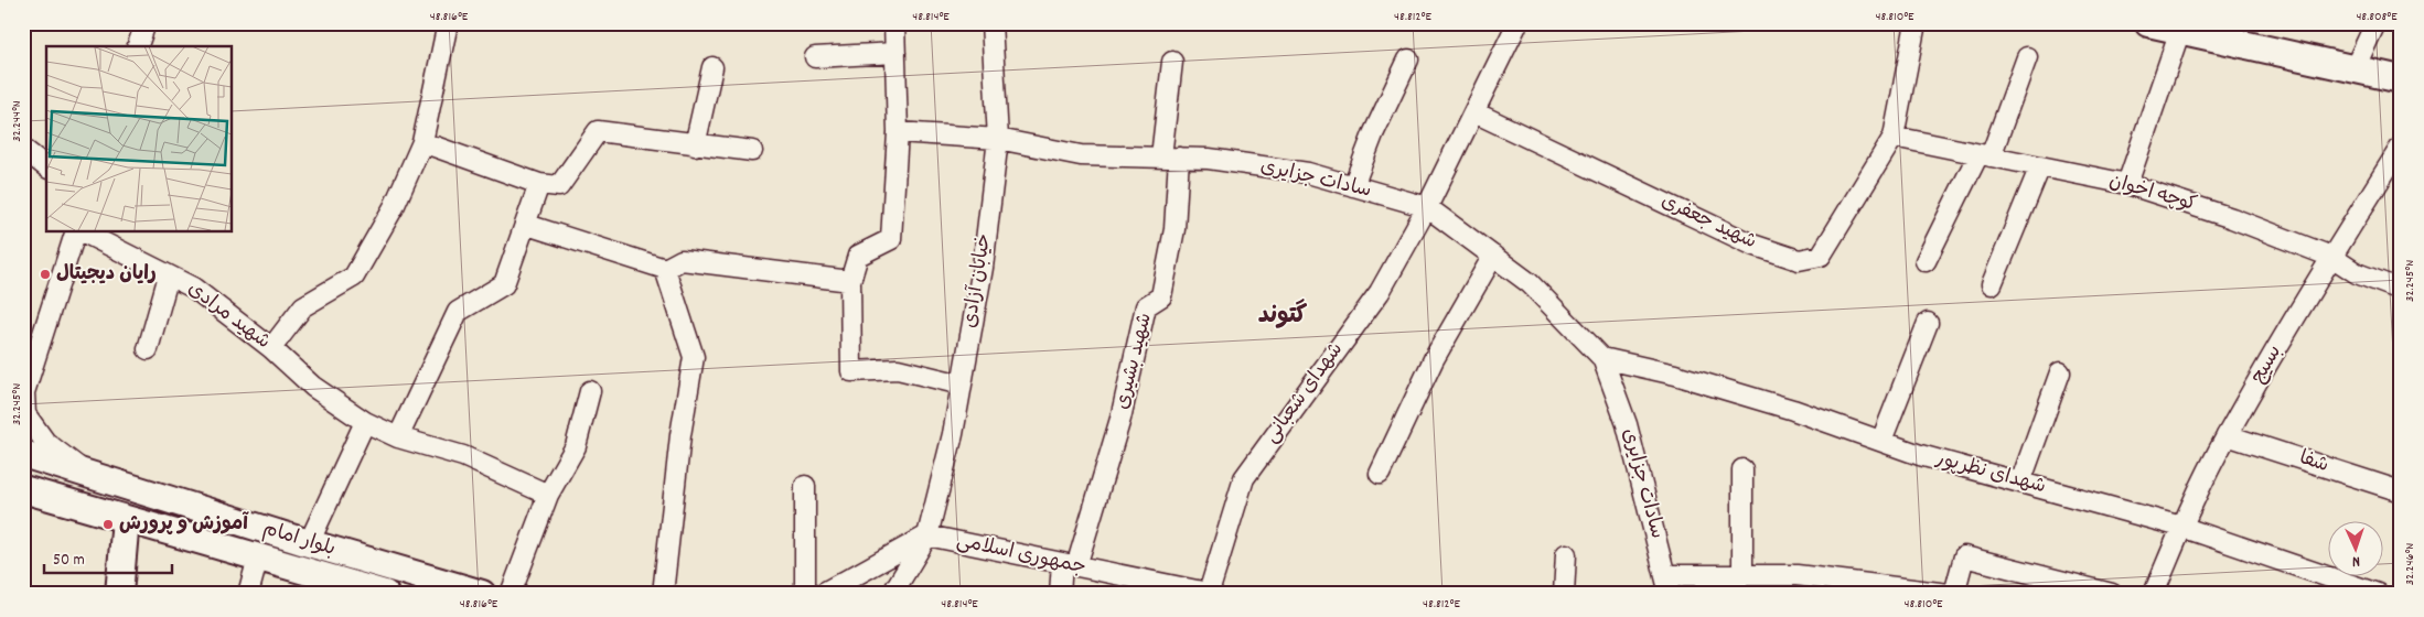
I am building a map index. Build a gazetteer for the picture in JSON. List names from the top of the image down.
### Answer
{
  "streets": {
    "street": [
      "سادات جزایری",
      "کوچه اخوان",
      "شهید جعفری",
      "خیابان آزادی",
      "شهید مرادی",
      "شهید بشیری",
      "بسیج",
      "شهدای شعبانی",
      "شفا",
      "شهدای نظرپور",
      "بلوار امام",
      "جمهوری اسلامی"
    ]
  },
  "crossings": [
    ["سادات جزایری", "خیابان آزادی"],
    ["سادات جزایری", "شهید بشیری"],
    ["سادات جزایری", "شهدای شعبانی"],
    ["سادات جزایری", "شهدای نظرپور"],
    ["کوچه اخوان", "شهید جعفری"],
    ["کوچه اخوان", "بسیج"],
    ["شهید جعفری", "شهدای شعبانی"],
    ["خیابان آزادی", "جمهوری اسلامی"],
    ["شهید بشیری", "جمهوری اسلامی"],
    ["بسیج", "شفا"],
    ["بسیج", "شهدای نظرپور"],
    ["شهدای شعبانی", "جمهوری اسلامی"]
  ],
  "districts": ["گتوند"],
  "places": ["رایان دیجیتال", "آموزش و پرورش"],
  "scale_bar": "50 m",
  "north": "bottom",
  "coordinates": [
    "48.816°E",
    "48.814°E",
    "48.812°E",
    "48.810°E",
    "48.808°E",
    "32.244°N",
    "32.245°N",
    "32.246°N"
  ]
}
